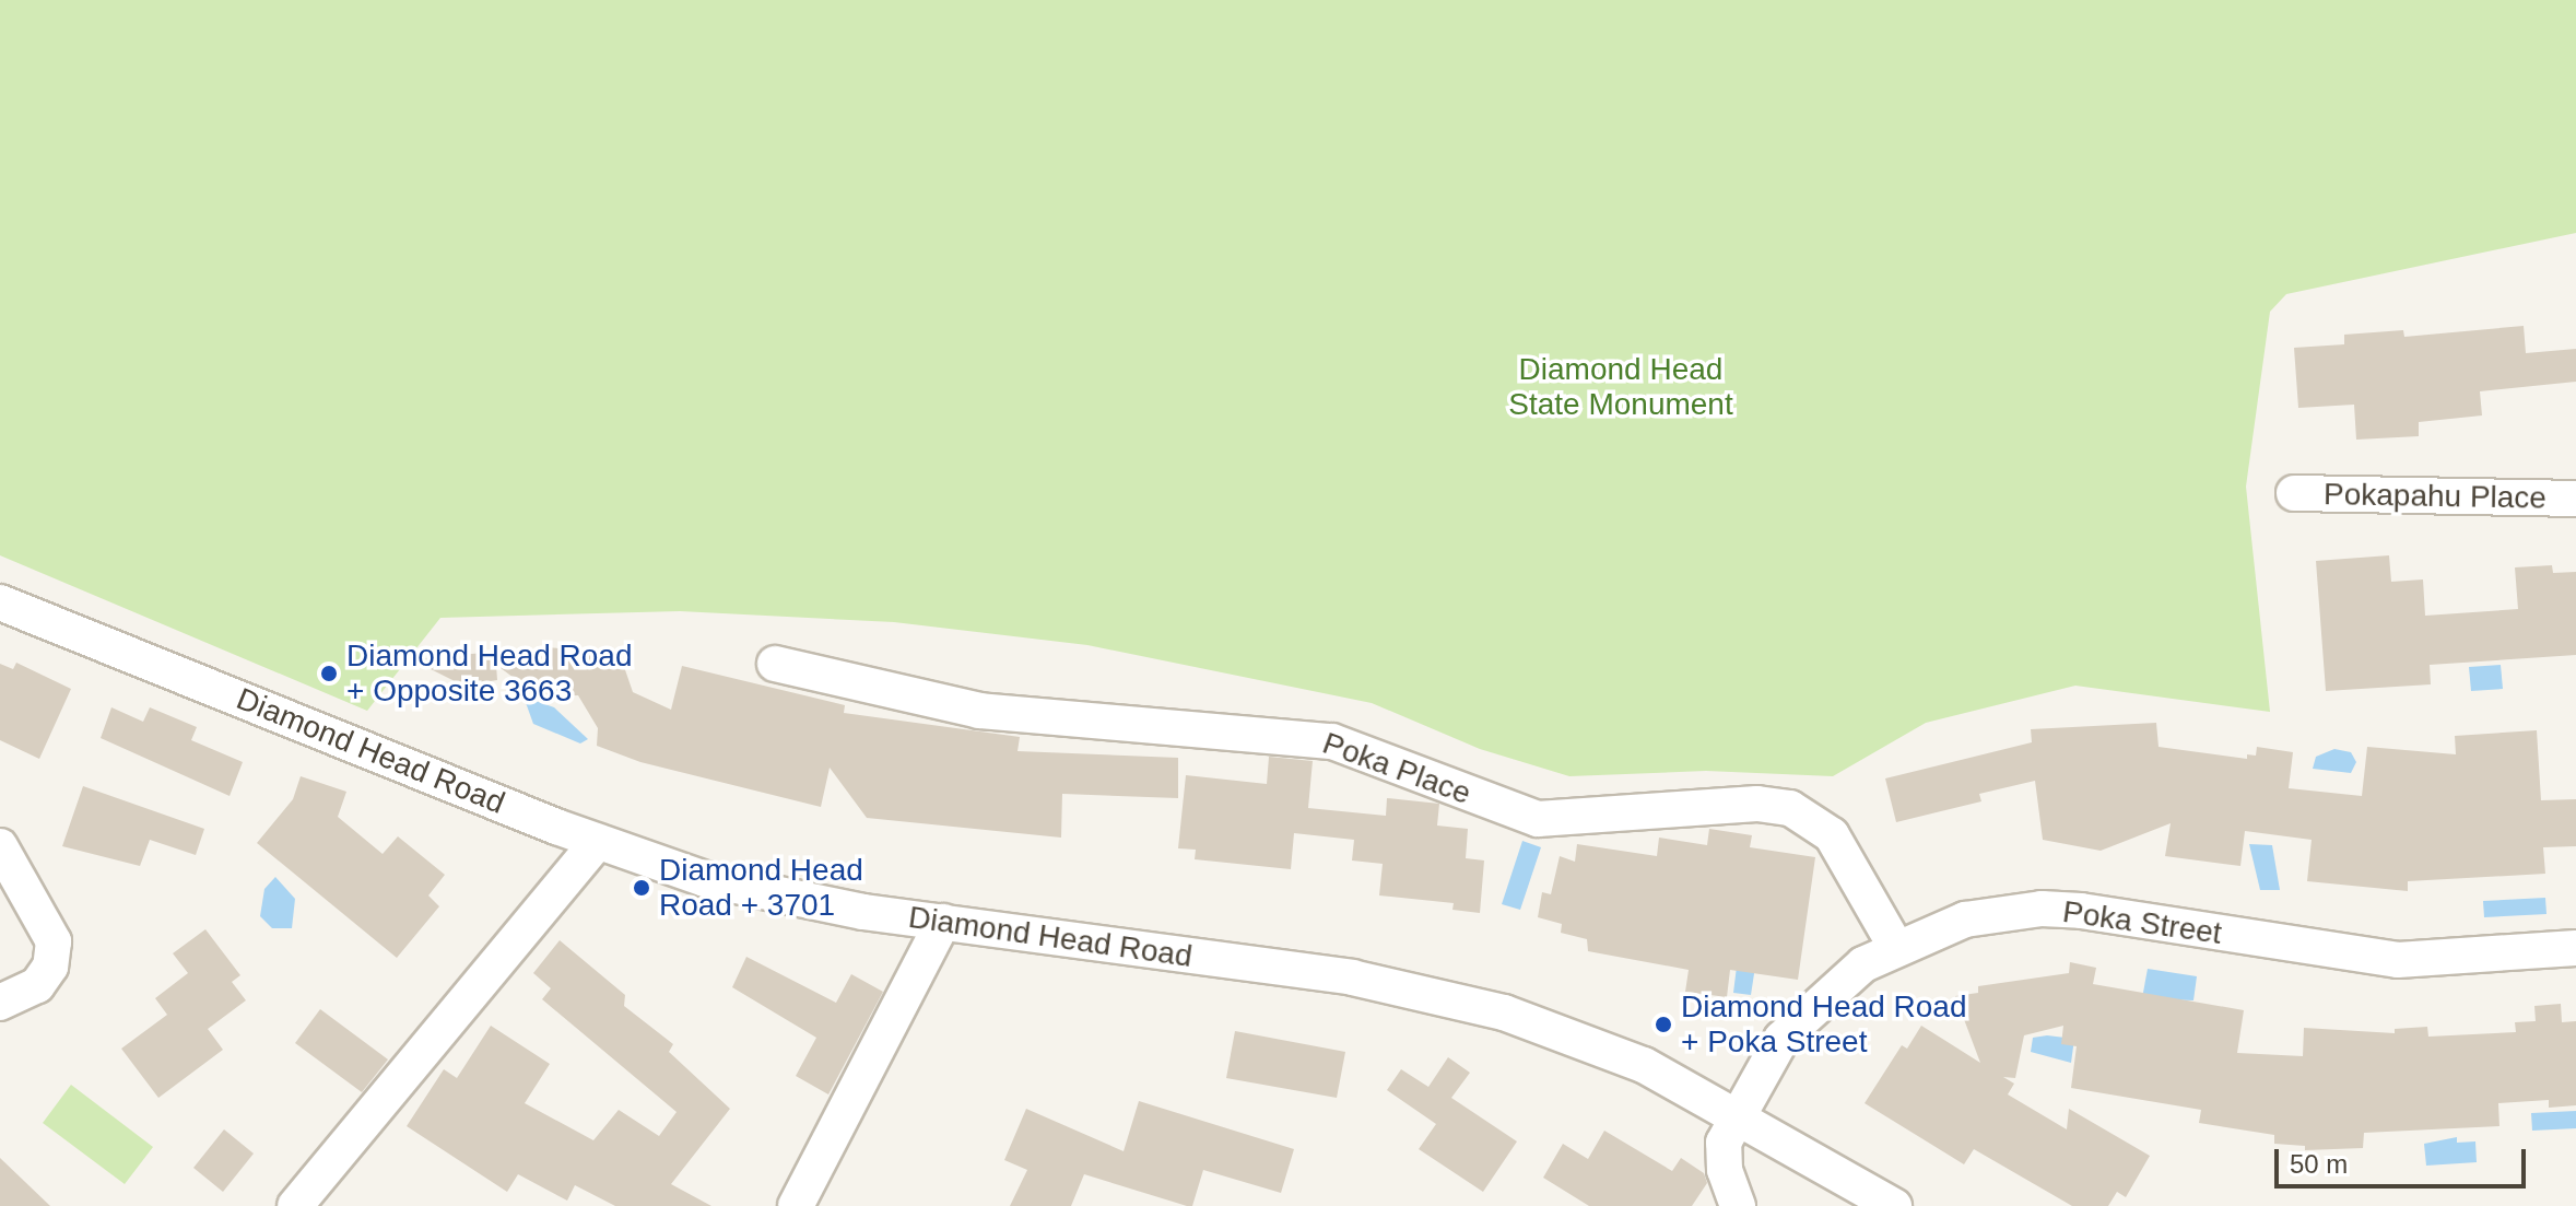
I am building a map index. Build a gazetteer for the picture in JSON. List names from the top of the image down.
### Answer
{
  "streets": {
    "street": [
      "Pokapahu Place",
      "Diamond Head Road",
      "Poka Place",
      "Poka Street"
    ]
  },
  "crossings": [
    ["Diamond Head Road", "Poka Street"],
    ["Poka Place", "Poka Street"]
  ],
  "parks": ["Diamond Head State Monument"],
  "places": ["Diamond Head Road + Opposite 3663", "Diamond Head Road + 3701", "Diamond Head Road + Poka Street"],
  "scale_bar": "50 m"
}
